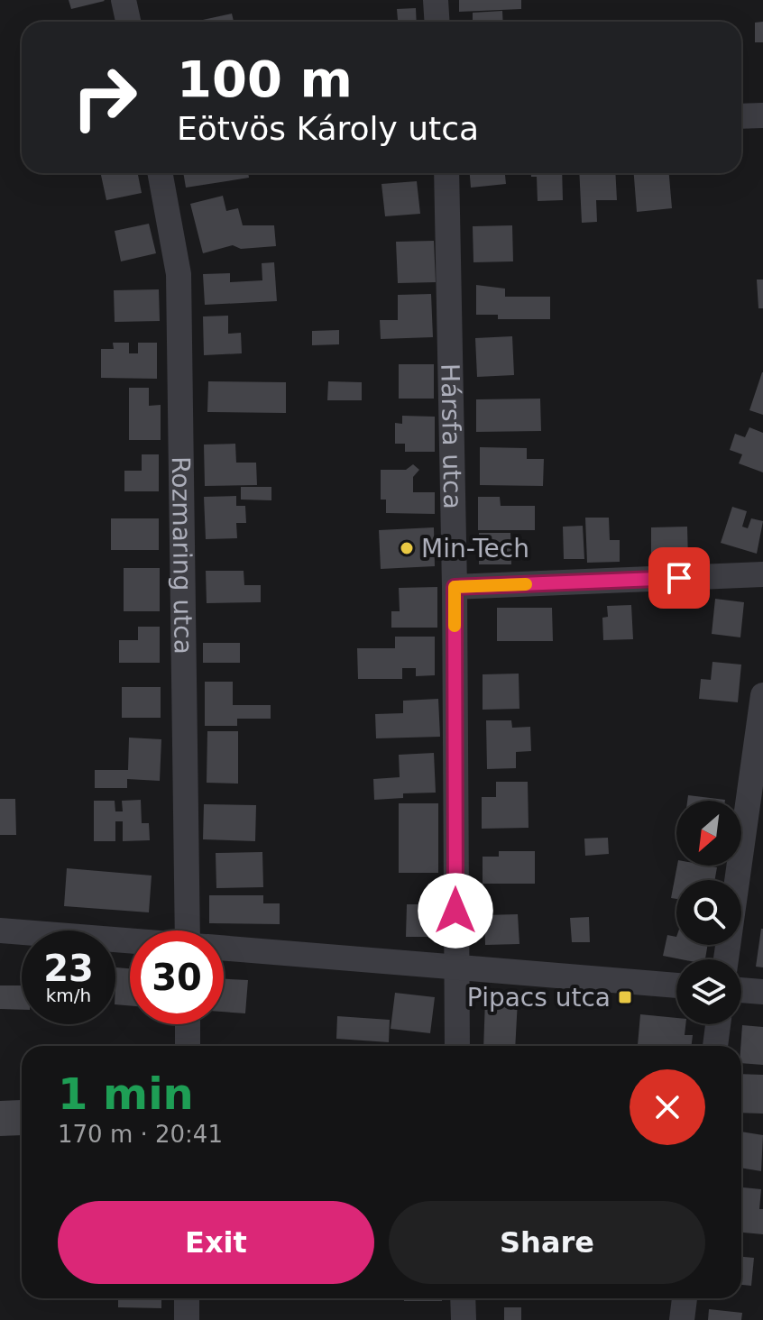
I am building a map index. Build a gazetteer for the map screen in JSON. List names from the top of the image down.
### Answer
{
  "streets": {
    "street": ["Hársfa utca", "Rozmaring utca"]
  },
  "places": {
    "other": ["Min-Tech"],
    "transit": ["Pipacs utca"]
  },
  "north": "bottom left",
  "page": {
    "turn": ["100 m", "Eötvös Károly utca"],
    "speed": "23 km/h",
    "limit": "30",
    "heading": ["1 min", "170 m · 20:41"],
    "buttons": ["Exit", "Share"]
  }
}
